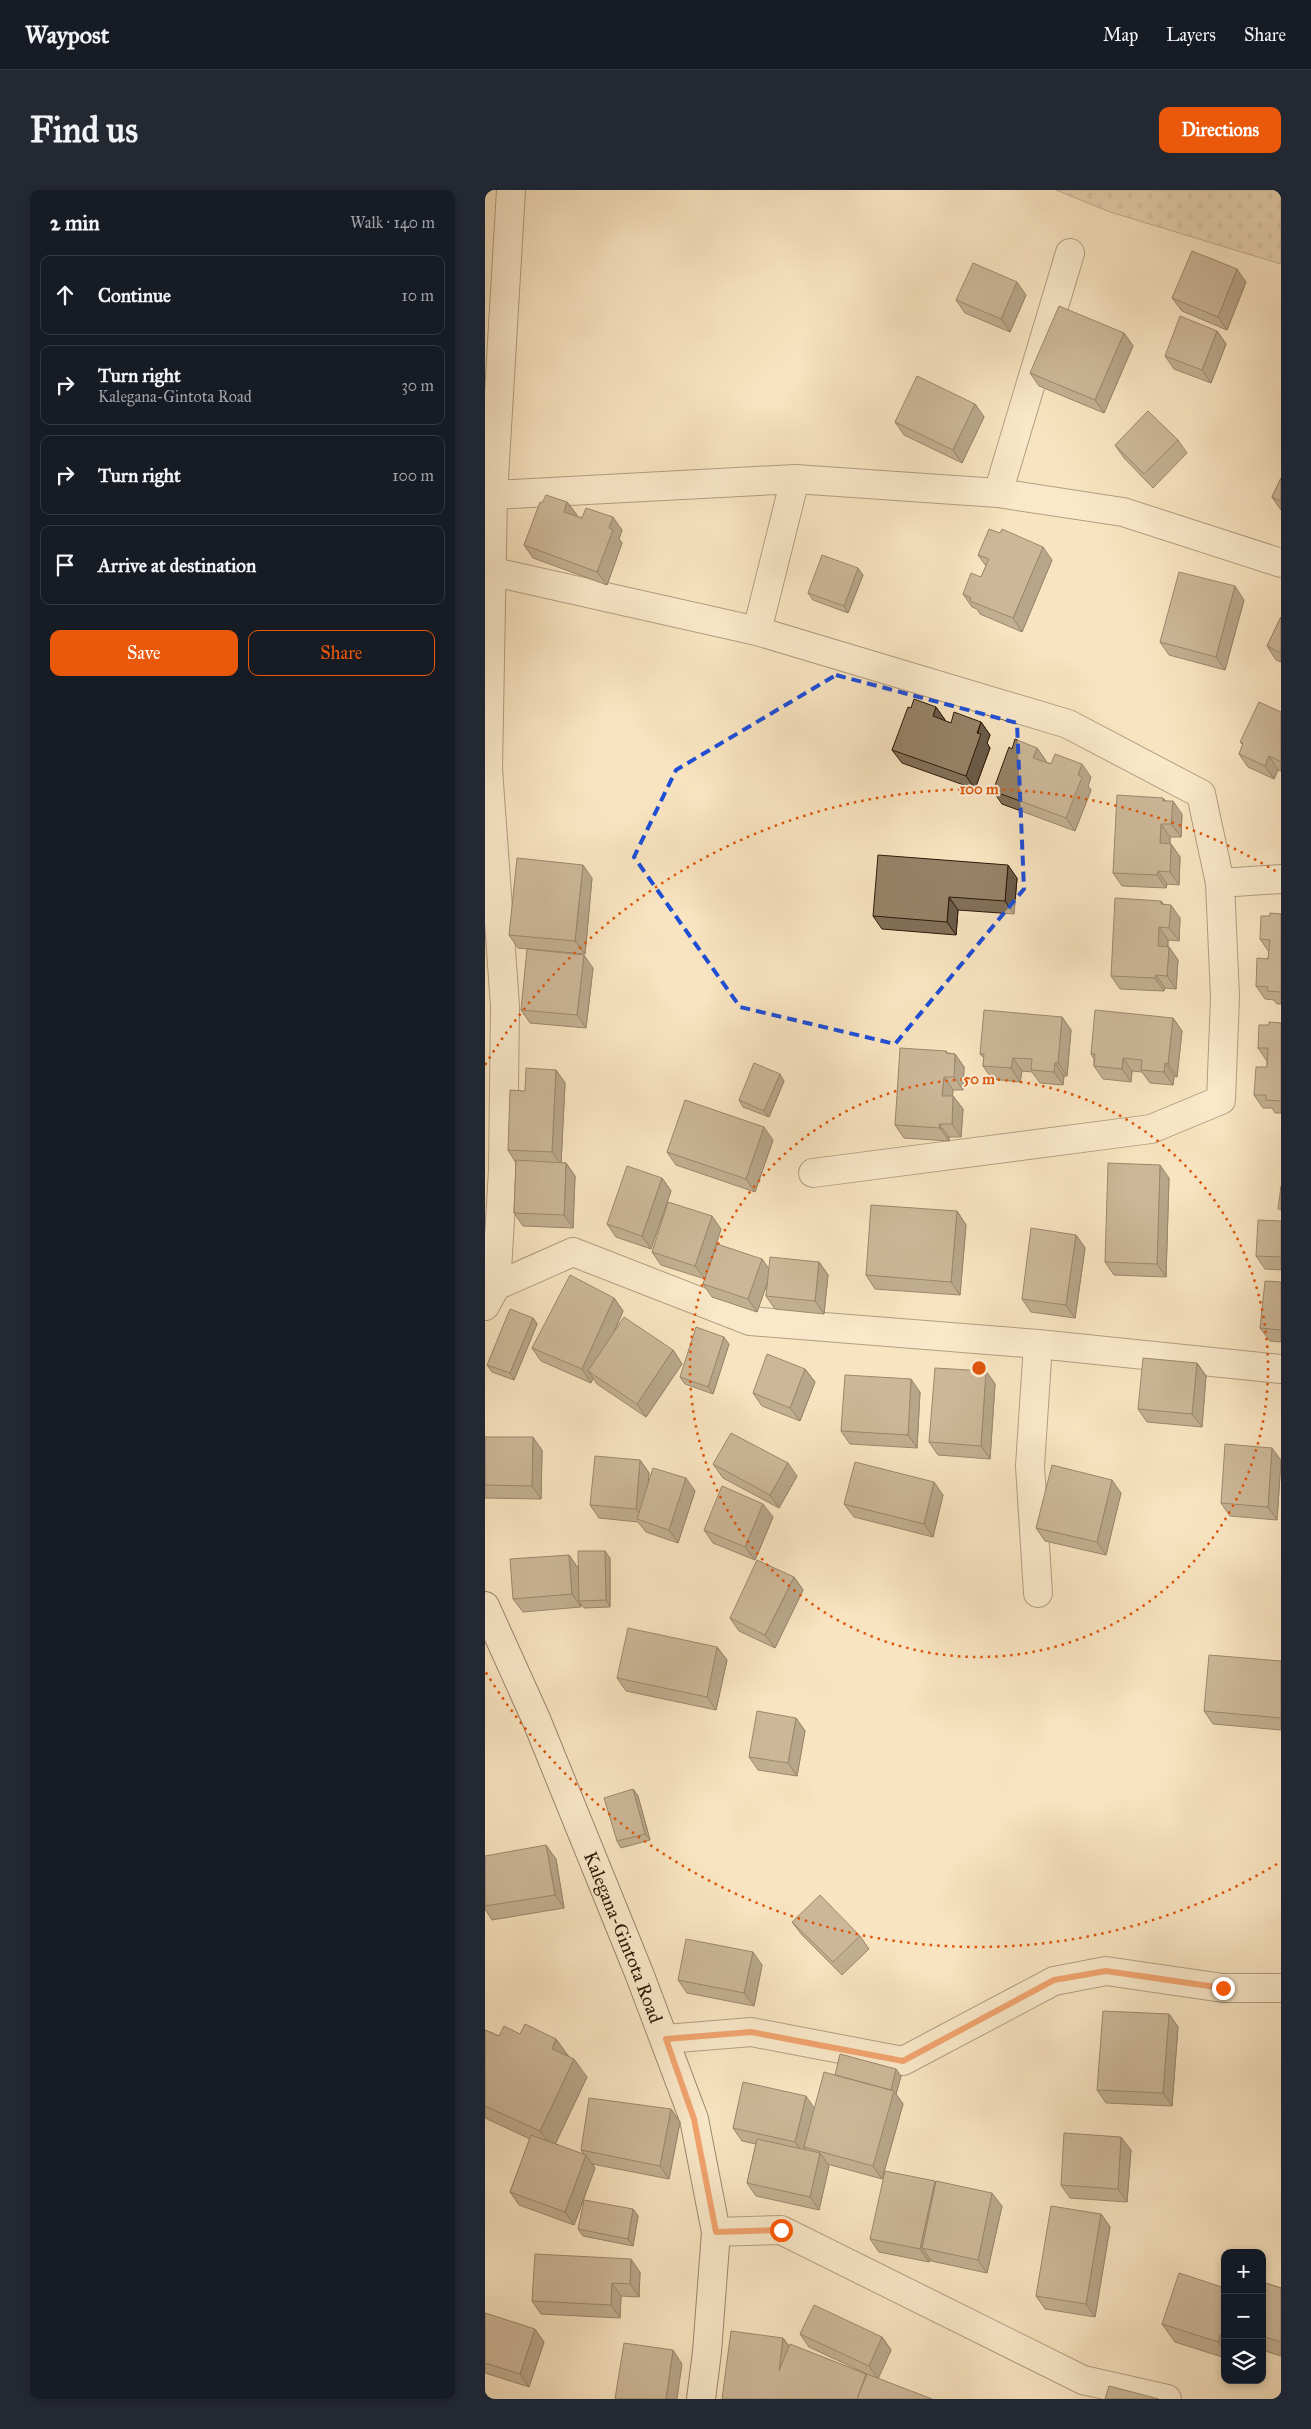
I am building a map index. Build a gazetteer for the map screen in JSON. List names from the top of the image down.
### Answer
{
  "streets": {
    "street": ["Kalegana-Gintota Road"]
  },
  "page": {
    "header": "Waypost",
    "nav": ["Map", "Layers", "Share"],
    "buttons": [
      "Directions",
      ["Save", "Share"]
    ],
    "title": "Find us",
    "heading": ["2 min", "Walk · 140 m"],
    "list": [
      ["Continue", "10 m"],
      ["Turn right", "Kalegana-Gintota Road", "30 m"],
      ["Turn right", "100 m"],
      "Arrive at destination"
    ],
    "map_buttons": ["+", "−"]
  },
  "rings": ["100 m", "50 m"]
}
